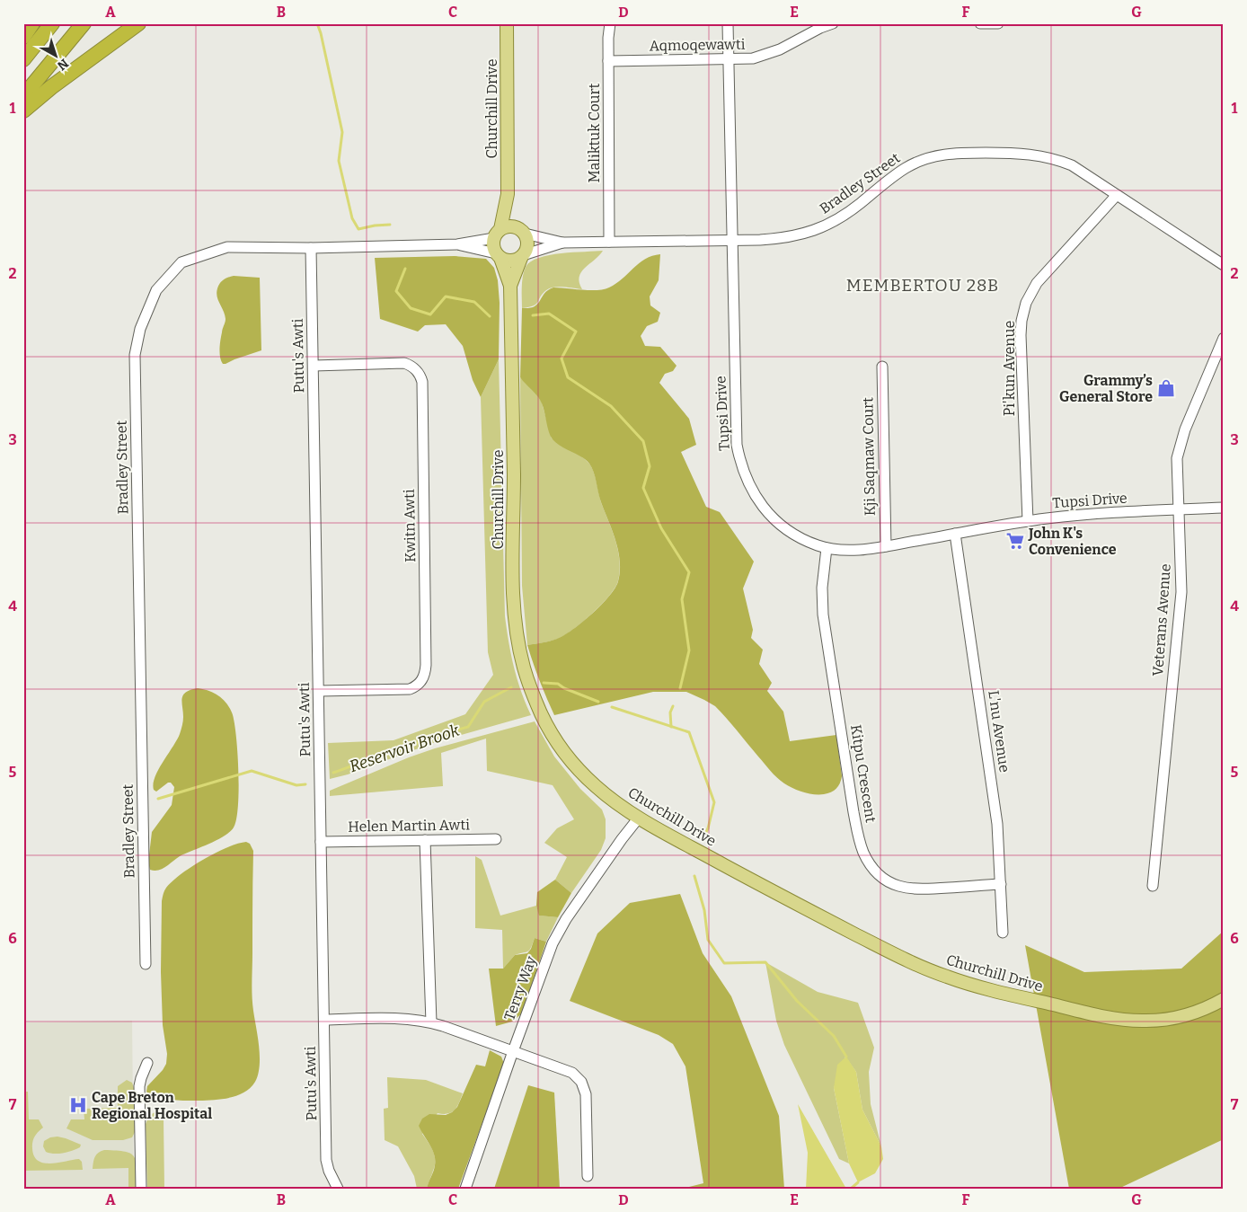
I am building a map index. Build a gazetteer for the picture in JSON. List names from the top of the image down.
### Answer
{
  "streets": {
    "main road": ["Churchill Drive"],
    "street": [
      "Aqmoqewawti",
      "Maliktuk Court",
      "Bradley Street",
      "Putu's Awti",
      "Pi'kun Avenue",
      "Tupsi Drive",
      "Kji Saqmaw Court",
      "Kwitn Awti",
      "Veterans Avenue",
      "L'nu Avenue",
      "Kitpu Crescent",
      "Helen Martin Awti",
      "Terry Way"
    ]
  },
  "crossings": [
    ["Aqmoqewawti", "Maliktuk Court"],
    ["Aqmoqewawti", "Tupsi Drive"],
    ["Churchill Drive", "Bradley Street"],
    ["Churchill Drive", "Terry Way"],
    ["Maliktuk Court", "Bradley Street"],
    ["Bradley Street", "Putu's Awti"],
    ["Bradley Street", "Pi'kun Avenue"],
    ["Bradley Street", "Tupsi Drive"],
    ["Putu's Awti", "Kwitn Awti"],
    ["Putu's Awti", "Helen Martin Awti"],
    ["Pi'kun Avenue", "Tupsi Drive"],
    ["Tupsi Drive", "Kji Saqmaw Court"],
    ["Tupsi Drive", "Veterans Avenue"],
    ["Tupsi Drive", "L'nu Avenue"],
    ["Tupsi Drive", "Kitpu Crescent"],
    ["L'nu Avenue", "Kitpu Crescent"]
  ],
  "districts": ["MEMBERTOU 28B"],
  "water": ["Reservoir Brook"],
  "places": {
    "shop": ["Grammy’s General Store"],
    "supermarket": ["John K's Convenience"],
    "hospital": ["Cape Breton Regional Hospital"]
  },
  "north": "bottom right",
  "grid": {
    "columns": [
      "A",
      "B",
      "C",
      "D",
      "E",
      "F",
      "G"
    ],
    "rows": [
      "1",
      "2",
      "3",
      "4",
      "5",
      "6",
      "7"
    ]
  }
}
